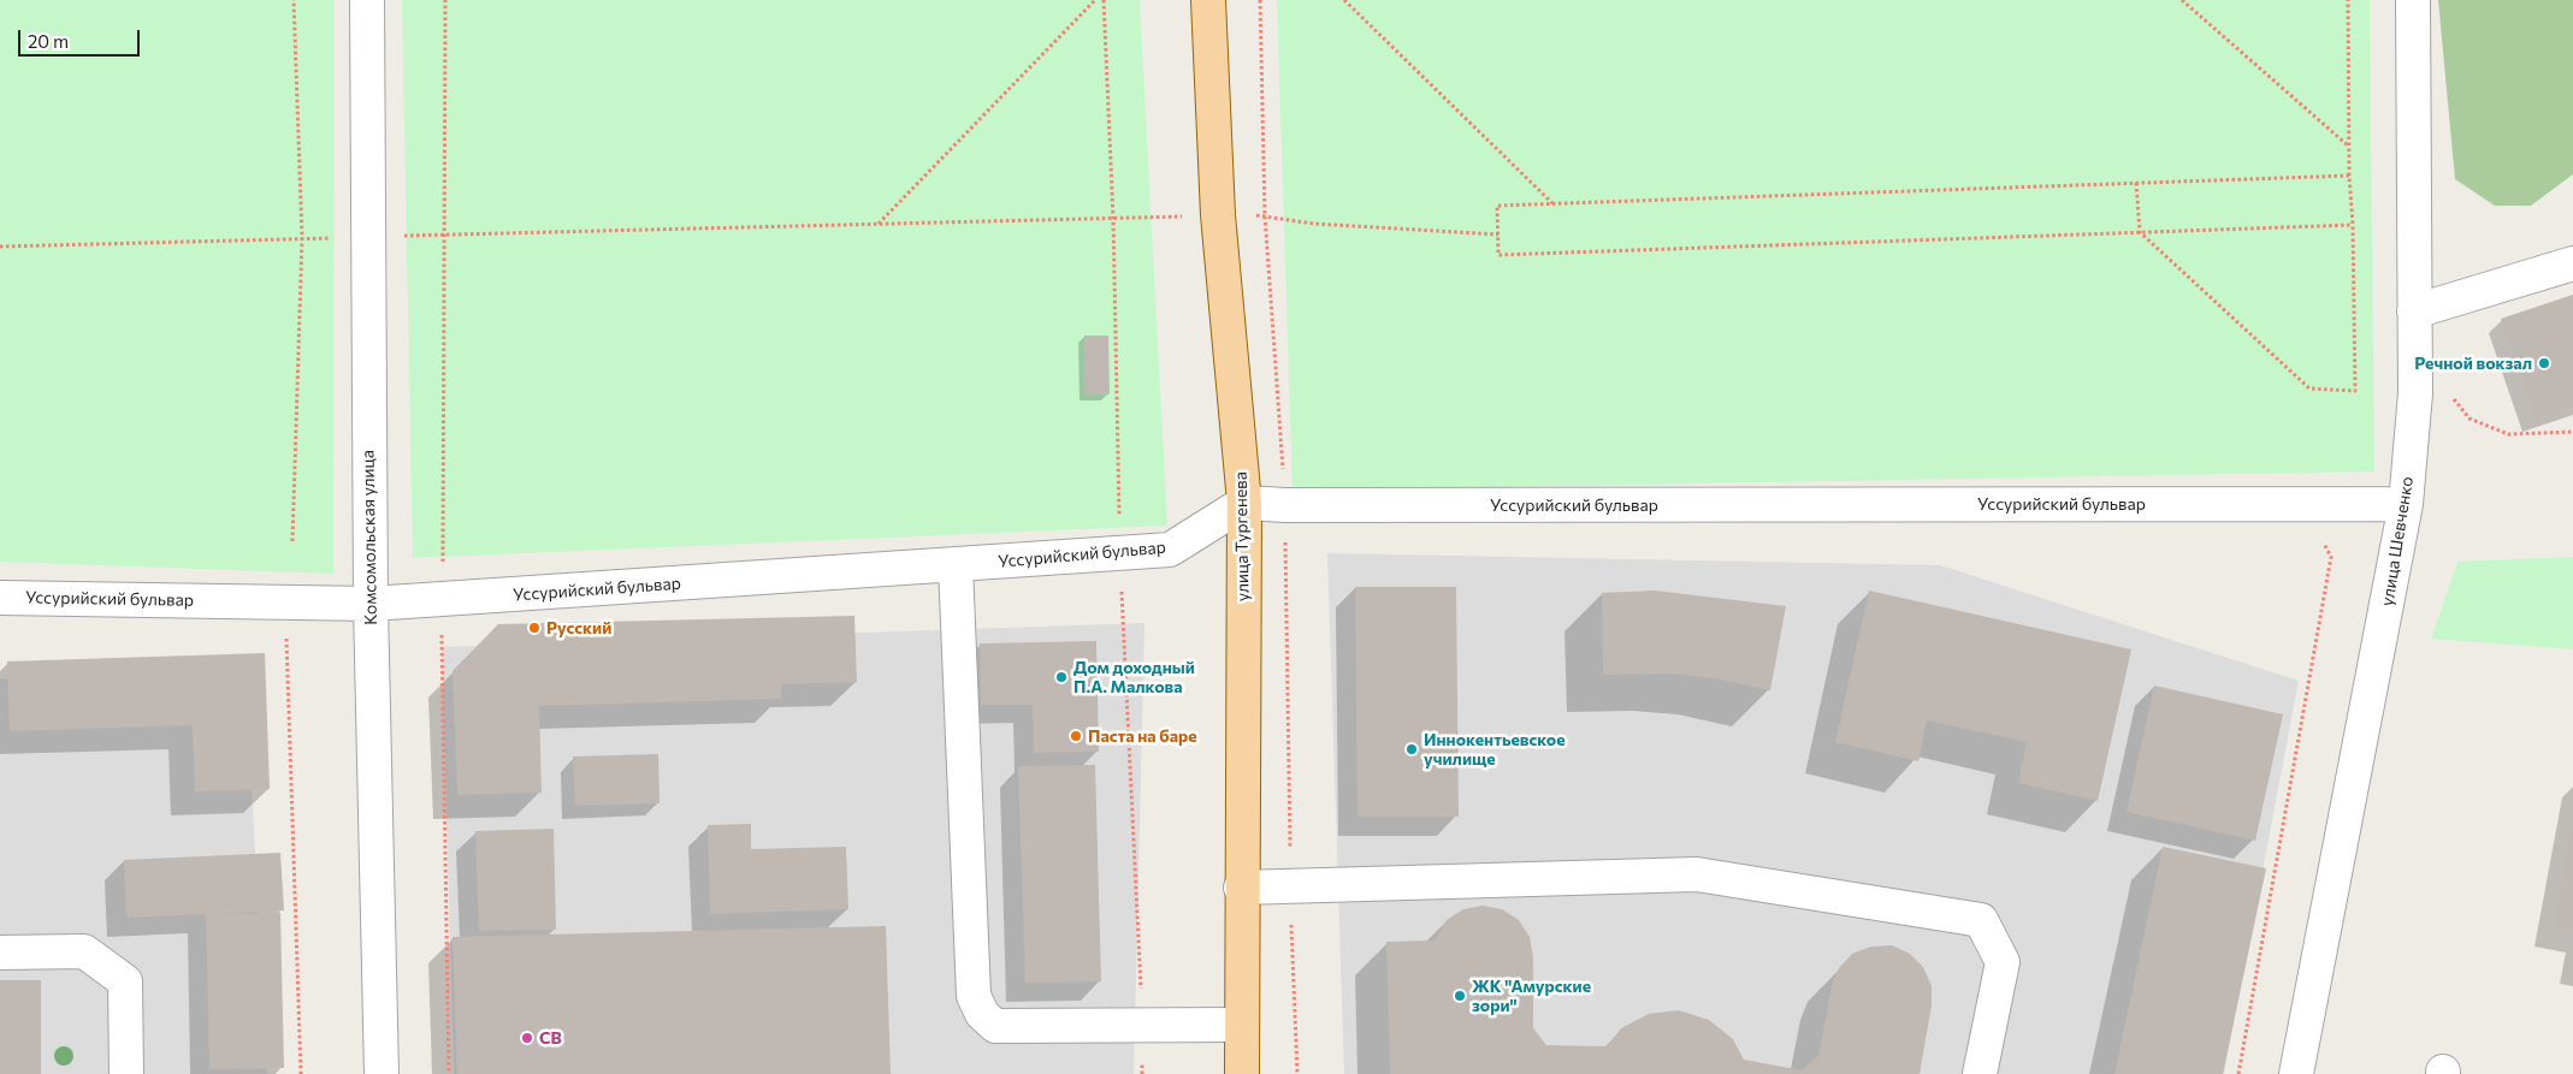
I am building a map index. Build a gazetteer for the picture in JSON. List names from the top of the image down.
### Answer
{
  "streets": {
    "main road": ["улица Тургенева"],
    "street": ["Уссурийский бульвар", "Комсомольская улица", "улица Шевченко"]
  },
  "crossings": [
    ["Уссурийский бульвар", "улица Тургенева"],
    ["Уссурийский бульвар", "Комсомольская улица"],
    ["Уссурийский бульвар", "улица Шевченко"]
  ],
  "places": [
    "Речной вокзал",
    "Русский",
    "Дом доходный П.А. Малкова",
    "Паста на баре",
    "Иннокентьевское училище",
    "ЖК \"Амурские зори\"",
    "СВ"
  ],
  "scale_bar": "20 m"
}
